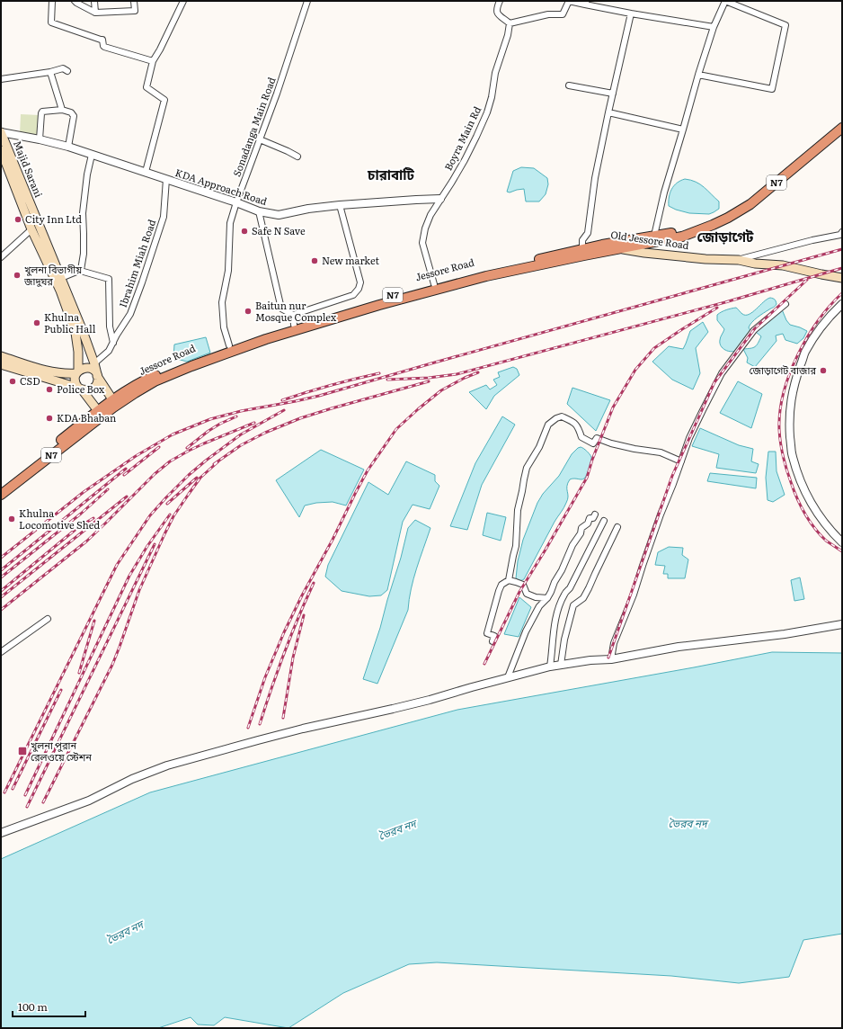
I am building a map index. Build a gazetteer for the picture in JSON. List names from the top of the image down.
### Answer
{
  "streets": {
    "highway": ["N7", "Jessore Road"],
    "main road": ["Majid Sarani", "Old Jessore Road"],
    "street": [
      "Sonadanga Main Road",
      "Boyra Main Rd",
      "KDA Approach Road",
      "Ibrahim Miah Road"
    ]
  },
  "crossings": [
    ["Sonadanga Main Road", "KDA Approach Road"],
    ["Sonadanga Main Road", "Jessore Road"],
    ["Boyra Main Rd", "KDA Approach Road"],
    ["Boyra Main Rd", "Jessore Road"],
    ["Majid Sarani", "KDA Approach Road"],
    ["Majid Sarani", "Ibrahim Miah Road"],
    ["Majid Sarani", "Jessore Road"],
    ["N7", "Jessore Road"],
    ["KDA Approach Road", "Ibrahim Miah Road"],
    ["Old Jessore Road", "Jessore Road"]
  ],
  "districts": ["চারাবাটি", "জোড়াগেট"],
  "water": ["ভৈরব নদ"],
  "places": {
    "other": [
      "City Inn Ltd",
      "Safe N Save",
      "New market",
      "খুলনা বিভাগীয় জাদুঘর",
      "Baitun nur Mosque Complex",
      "Khulna Public Hall",
      "জোড়াগেট বাজার",
      "CSD",
      "Police Box",
      "KDA Bhaban",
      "Khulna Locomotive Shed"
    ],
    "transit": ["খুলনা পুরান রেলওয়ে স্টেশন"]
  },
  "scale_bar": "100 m"
}
